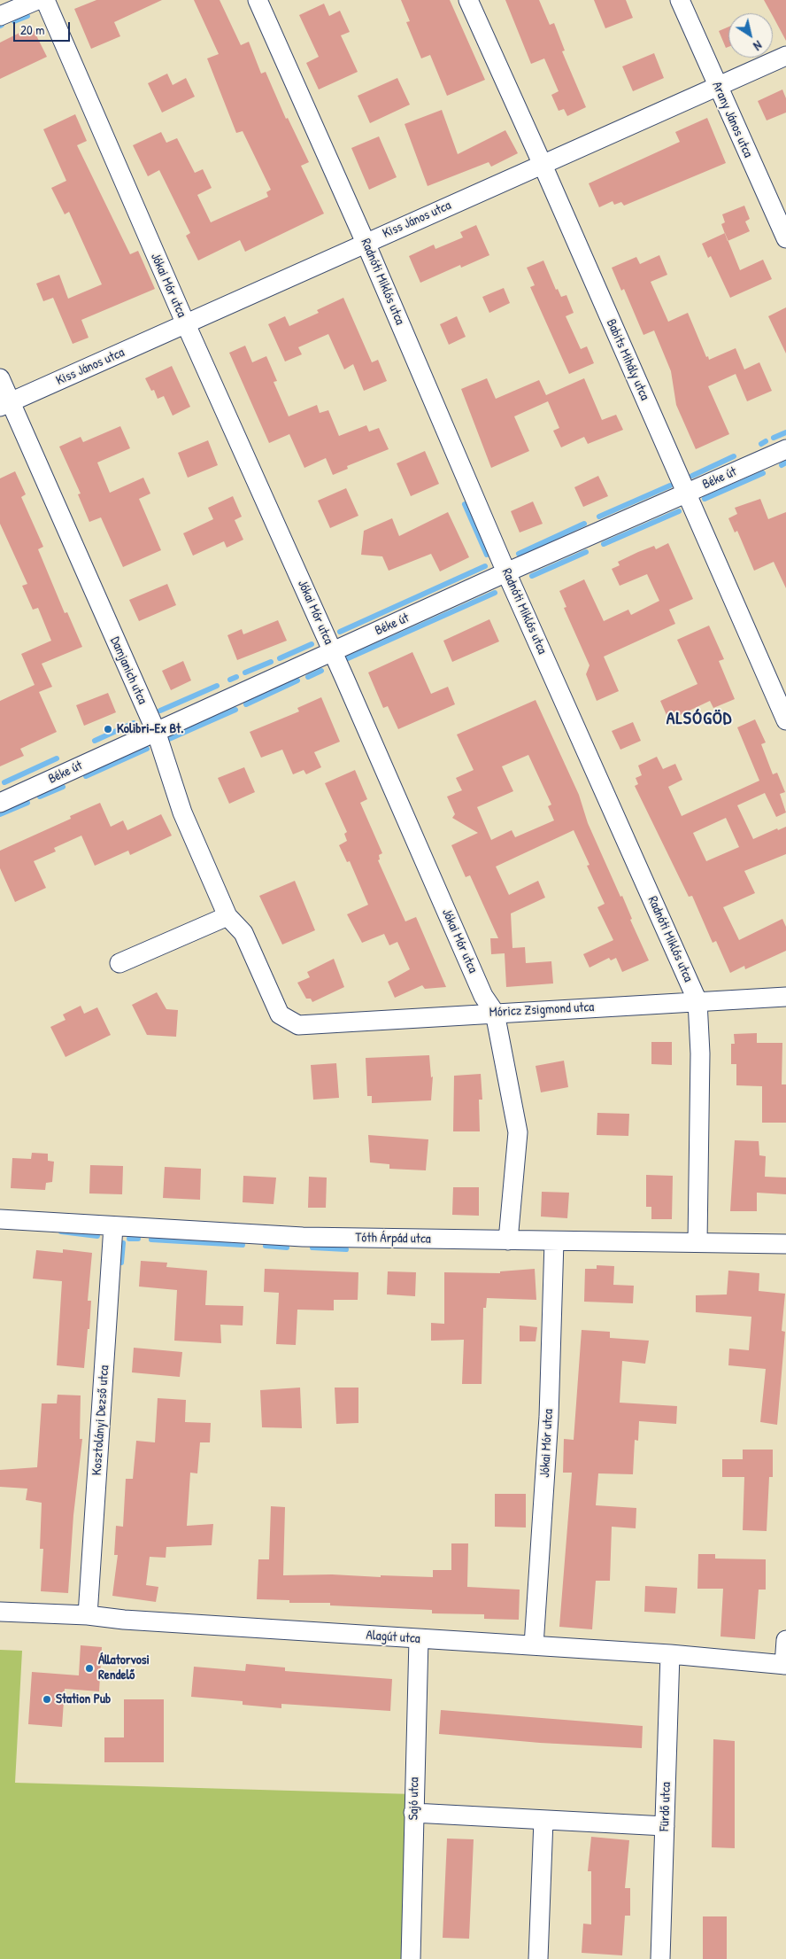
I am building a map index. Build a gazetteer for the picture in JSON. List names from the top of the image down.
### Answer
{
  "streets": {
    "street": [
      "Arany János utca",
      "Kiss János utca",
      "Radnóti Miklós utca",
      "Jókai Mór utca",
      "Babits Mihály utca",
      "Béke út",
      "Damjanich utca",
      "Móricz Zsigmond utca",
      "Tóth Árpád utca",
      "Kosztolányi Dezső utca",
      "Alagút utca",
      "Sajó utca",
      "Fürdő utca"
    ]
  },
  "crossings": [
    ["Arany János utca", "Kiss János utca"],
    ["Kiss János utca", "Radnóti Miklós utca"],
    ["Kiss János utca", "Jókai Mór utca"],
    ["Kiss János utca", "Babits Mihály utca"],
    ["Kiss János utca", "Damjanich utca"],
    ["Radnóti Miklós utca", "Béke út"],
    ["Radnóti Miklós utca", "Móricz Zsigmond utca"],
    ["Radnóti Miklós utca", "Tóth Árpád utca"],
    ["Jókai Mór utca", "Béke út"],
    ["Jókai Mór utca", "Móricz Zsigmond utca"],
    ["Jókai Mór utca", "Tóth Árpád utca"],
    ["Jókai Mór utca", "Alagút utca"],
    ["Babits Mihály utca", "Béke út"],
    ["Béke út", "Damjanich utca"],
    ["Damjanich utca", "Móricz Zsigmond utca"],
    ["Tóth Árpád utca", "Kosztolányi Dezső utca"],
    ["Kosztolányi Dezső utca", "Alagút utca"],
    ["Alagút utca", "Sajó utca"],
    ["Alagút utca", "Fürdő utca"]
  ],
  "districts": ["ALSÓGÖD"],
  "places": ["Kolibri-Ex Bt.", "Állatorvosi Rendelő", "Station Pub"],
  "scale_bar": "20 m",
  "north": "bottom right"
}
